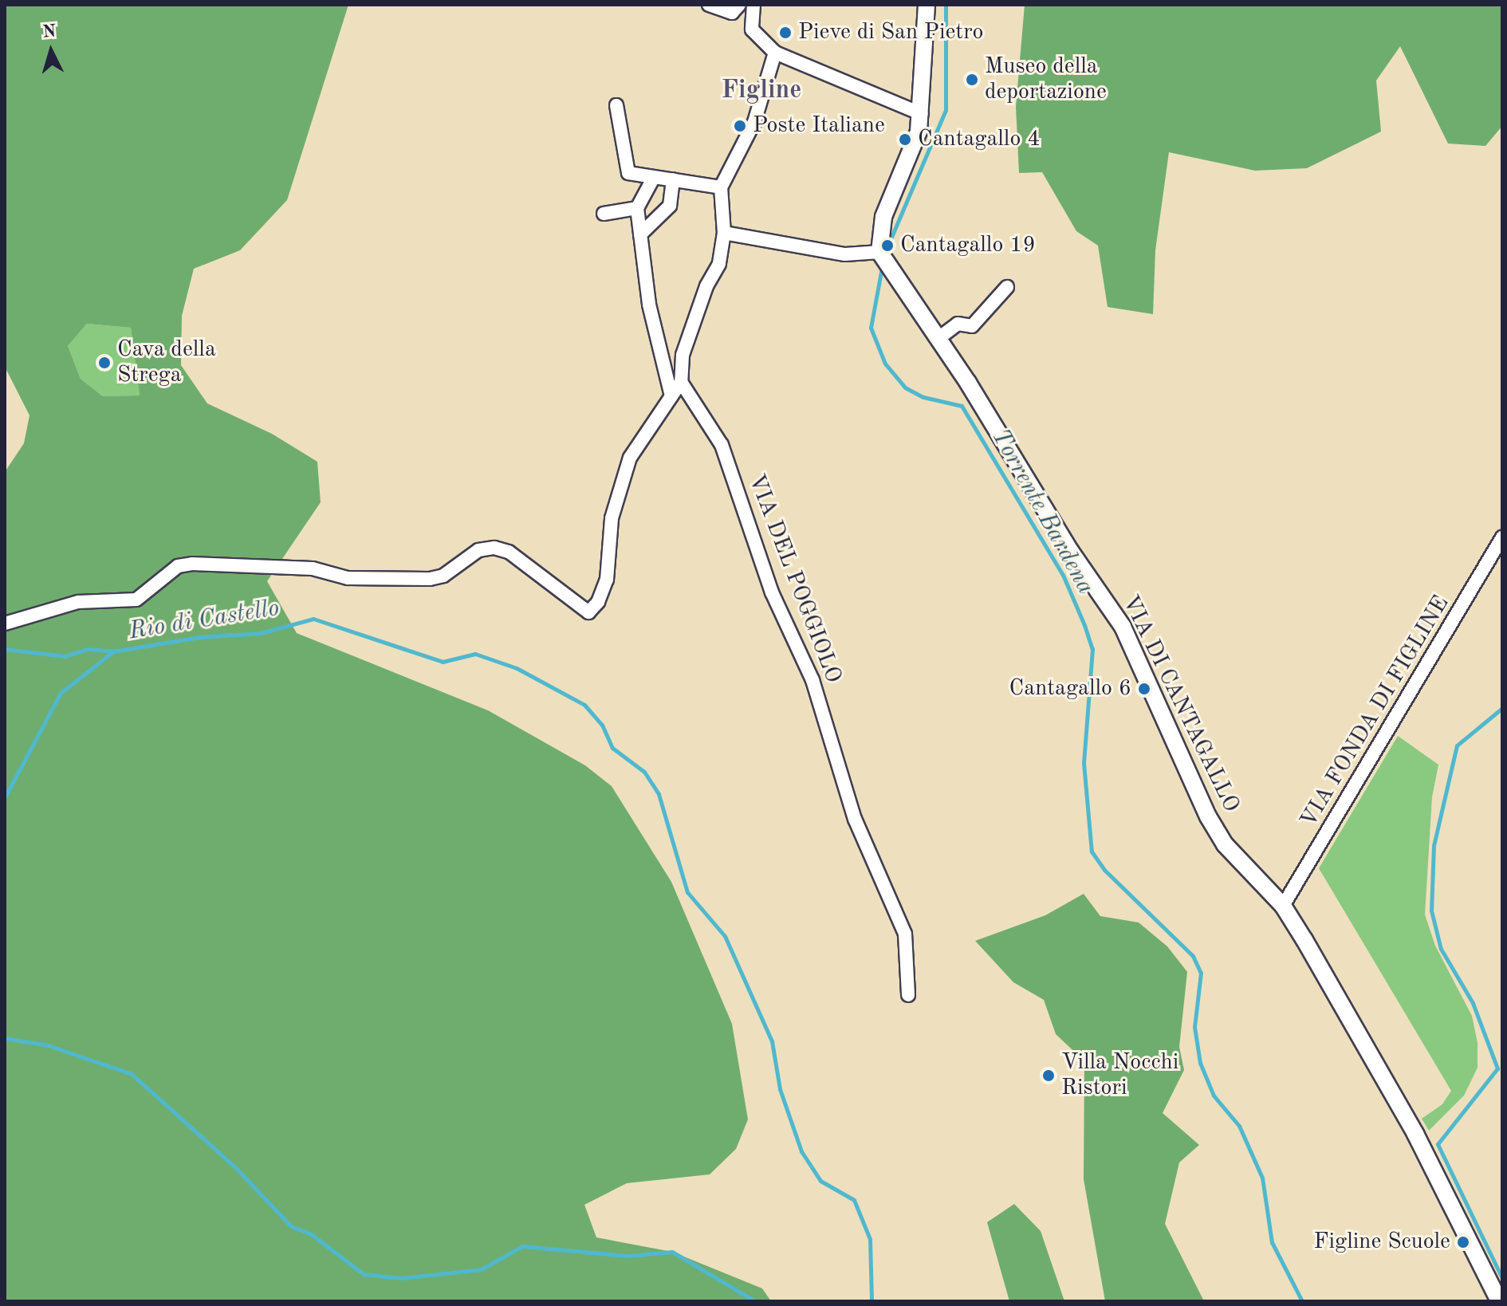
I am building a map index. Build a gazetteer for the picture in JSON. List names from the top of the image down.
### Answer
{
  "streets": {
    "street": ["VIA DEL POGGIOLO", "VIA DI CANTAGALLO", "VIA FONDA DI FIGLINE"]
  },
  "crossings": [
    ["VIA DI CANTAGALLO", "VIA FONDA DI FIGLINE"]
  ],
  "districts": ["Figline"],
  "water": ["Torrente Bardena", "Rio di Castello"],
  "places": [
    "Pieve di San Pietro",
    "Museo della deportazione",
    "Poste Italiane",
    "Cantagallo 4",
    "Cantagallo 19",
    "Cava della Strega",
    "Cantagallo 6",
    "Villa Nocchi Ristori",
    "Figline Scuole"
  ],
  "north": "top"
}
